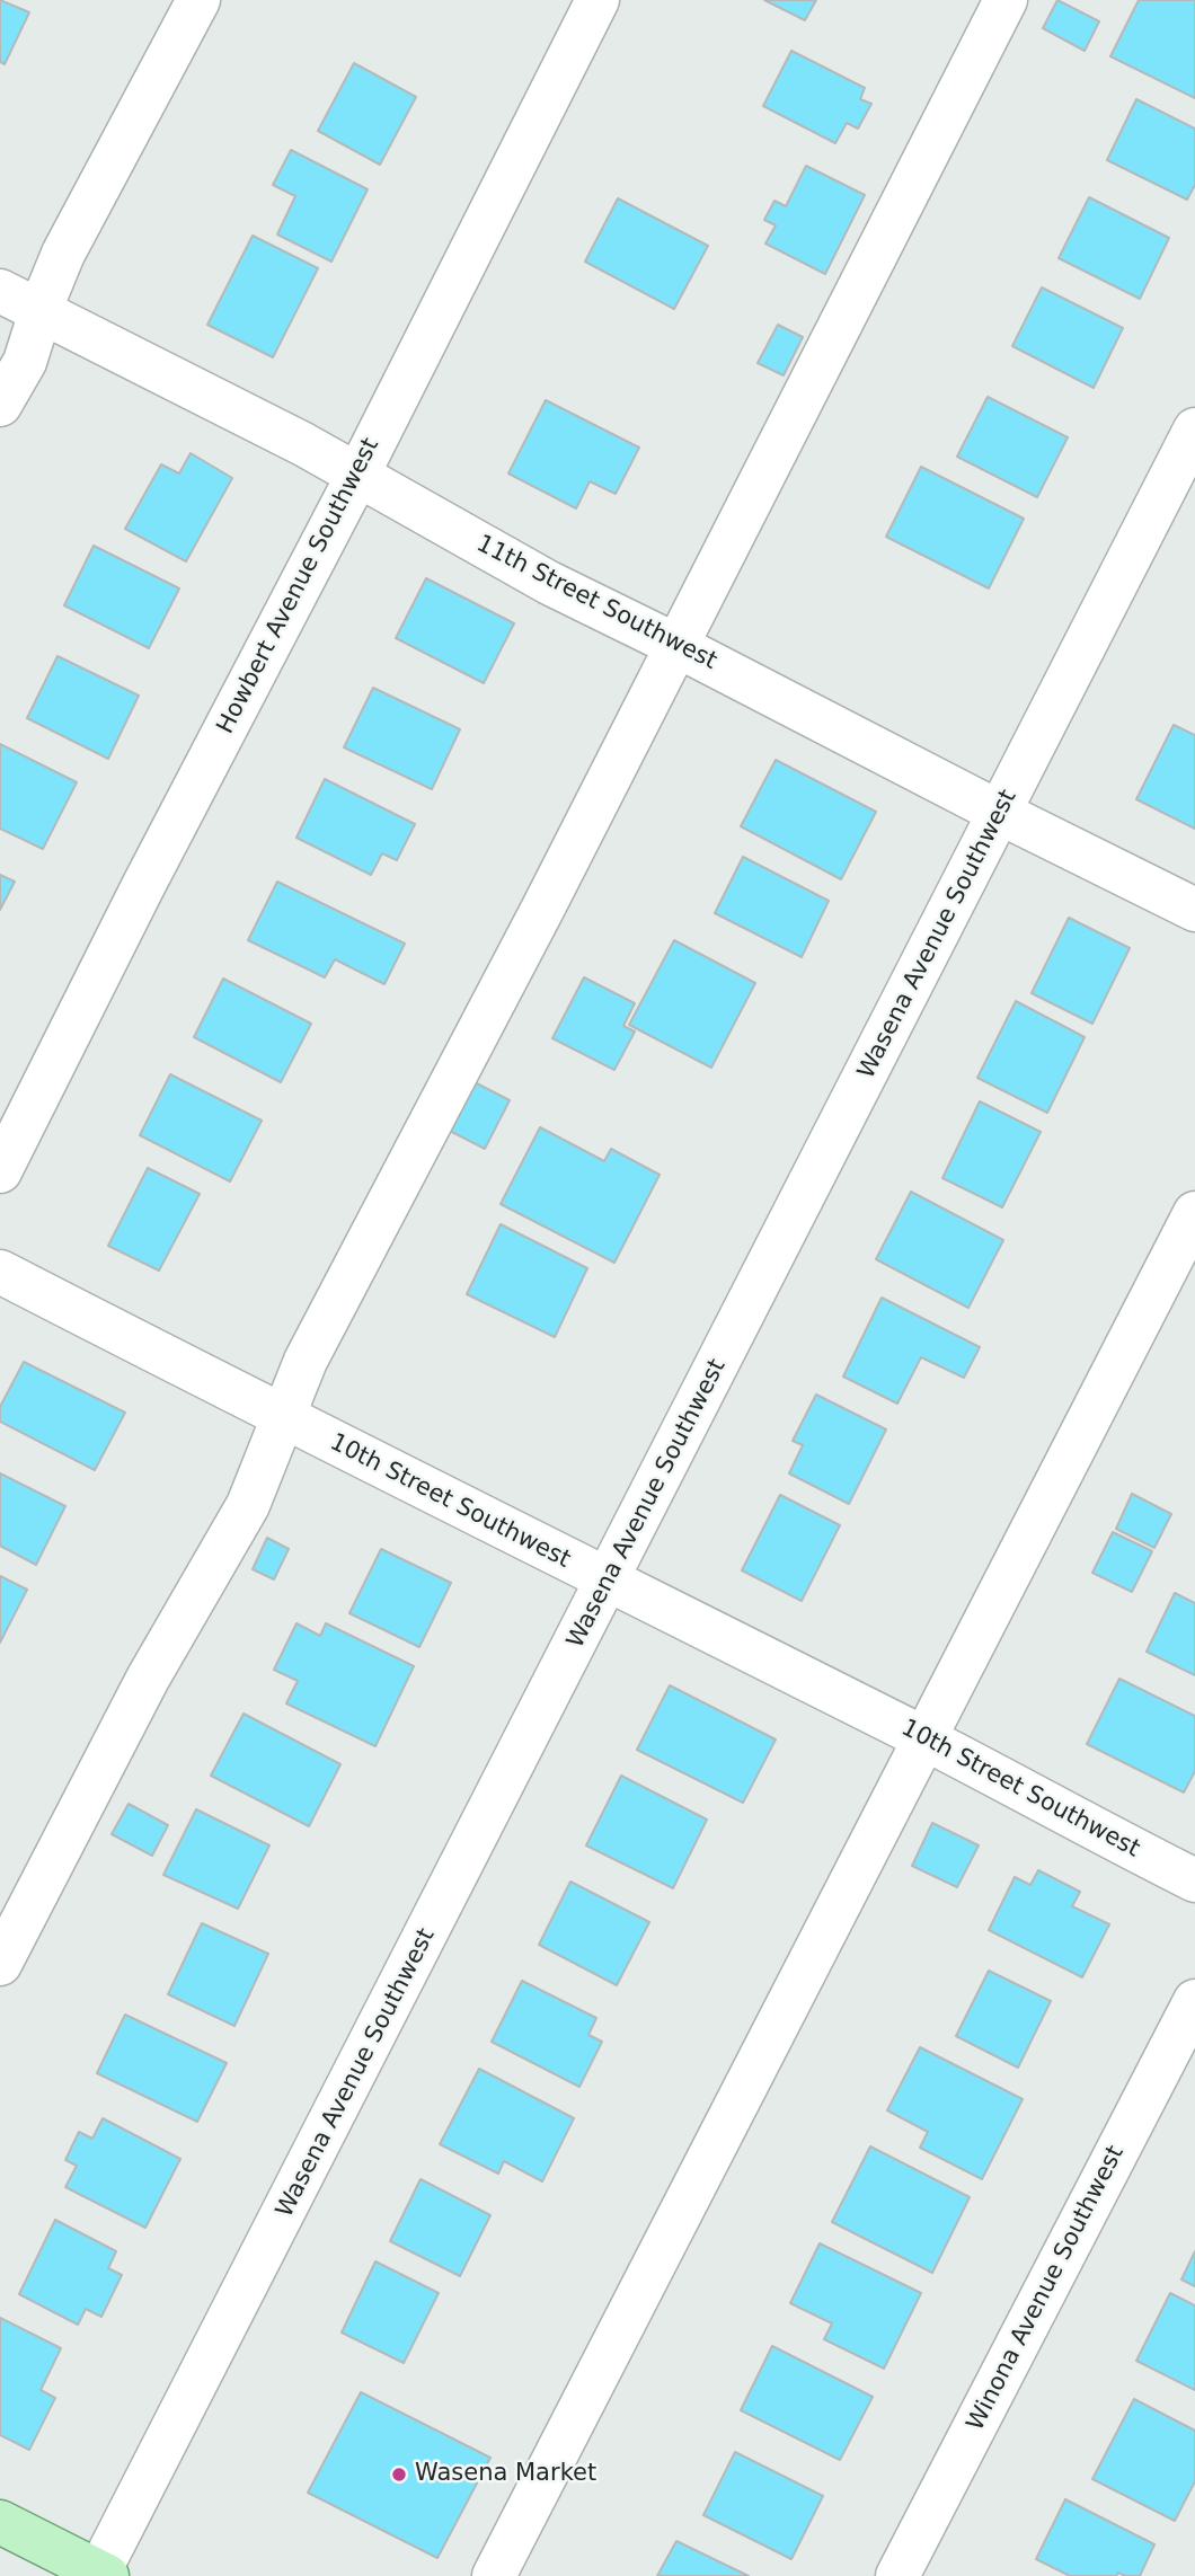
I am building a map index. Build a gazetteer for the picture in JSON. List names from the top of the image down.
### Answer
{
  "streets": {
    "street": [
      "Howbert Avenue Southwest",
      "11th Street Southwest",
      "Wasena Avenue Southwest",
      "10th Street Southwest",
      "Winona Avenue Southwest"
    ]
  },
  "crossings": [
    ["Howbert Avenue Southwest", "11th Street Southwest"],
    ["11th Street Southwest", "Wasena Avenue Southwest"],
    ["Wasena Avenue Southwest", "10th Street Southwest"]
  ],
  "places": ["Wasena Market"]
}
